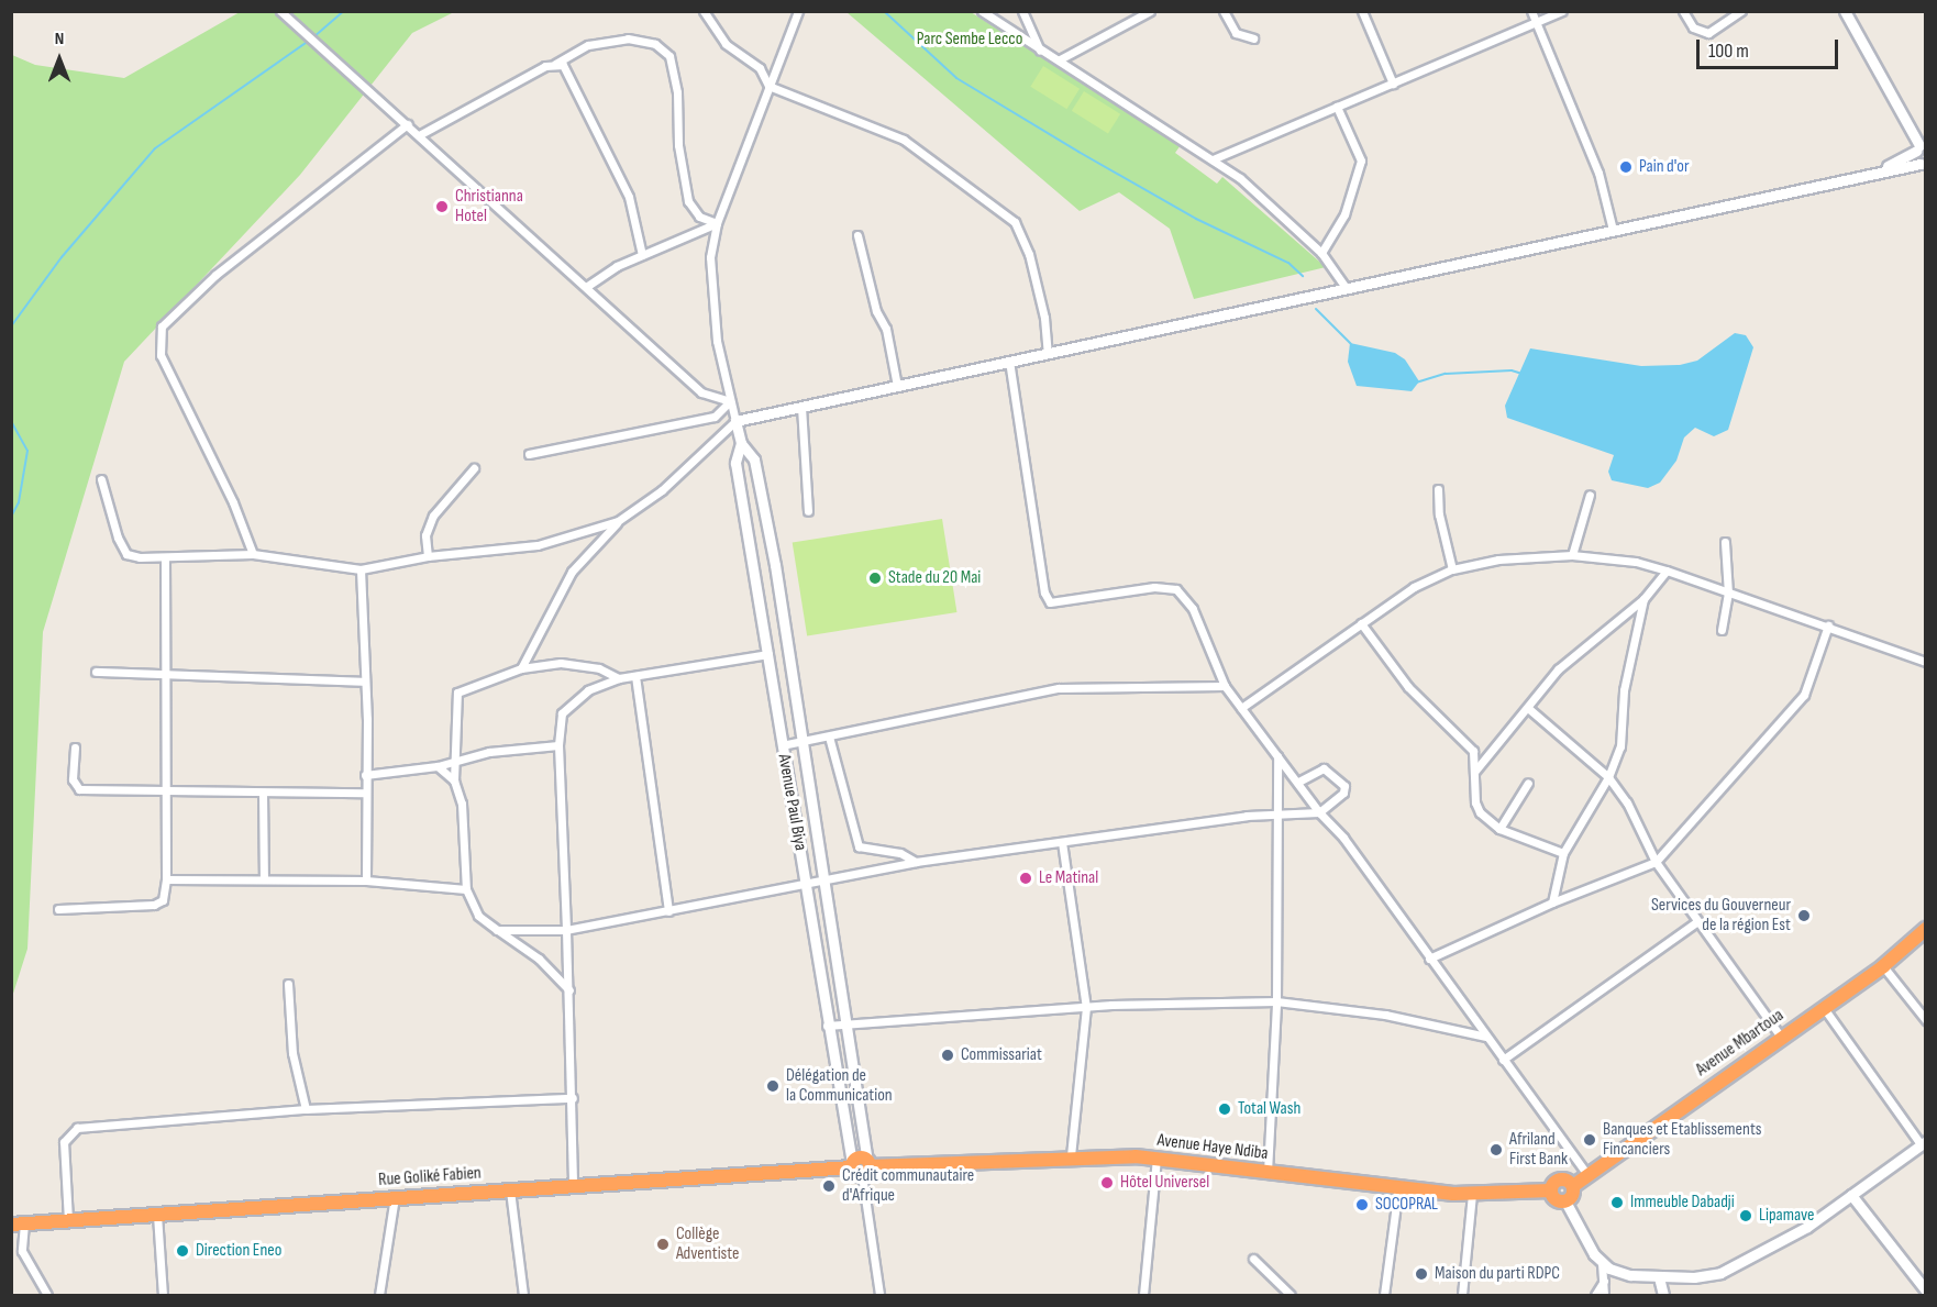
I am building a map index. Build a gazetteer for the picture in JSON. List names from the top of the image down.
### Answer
{
  "streets": {
    "highway": ["Avenue Mbartoua", "Avenue Haye Ndiba", "Rue Goliké Fabien"],
    "street": ["Avenue Paul Biya"]
  },
  "crossings": [
    ["Avenue Paul Biya", "Avenue Haye Ndiba"],
    ["Avenue Paul Biya", "Rue Goliké Fabien"],
    ["Avenue Mbartoua", "Avenue Haye Ndiba"],
    ["Avenue Haye Ndiba", "Rue Goliké Fabien"]
  ],
  "parks": ["Parc Sembe Lecco"],
  "places": [
    "Pain d'or",
    "Christianna Hotel",
    "Stade du 20 Mai",
    "Le Matinal",
    "Services du Gouverneur de la région Est",
    "Commissariat",
    "Délégation de la Communication",
    "Total Wash",
    "Banques et Etablissements Fincanciers",
    "Afriland First Bank",
    "Hôtel Universel",
    "Crédit communautaire d'Afrique",
    "Immeuble Dabadji",
    "SOCOPRAL",
    "Lipamave",
    "Collège Adventiste",
    "Direction Eneo",
    "Maison du parti RDPC"
  ],
  "scale_bar": "100 m",
  "north": "top"
}
